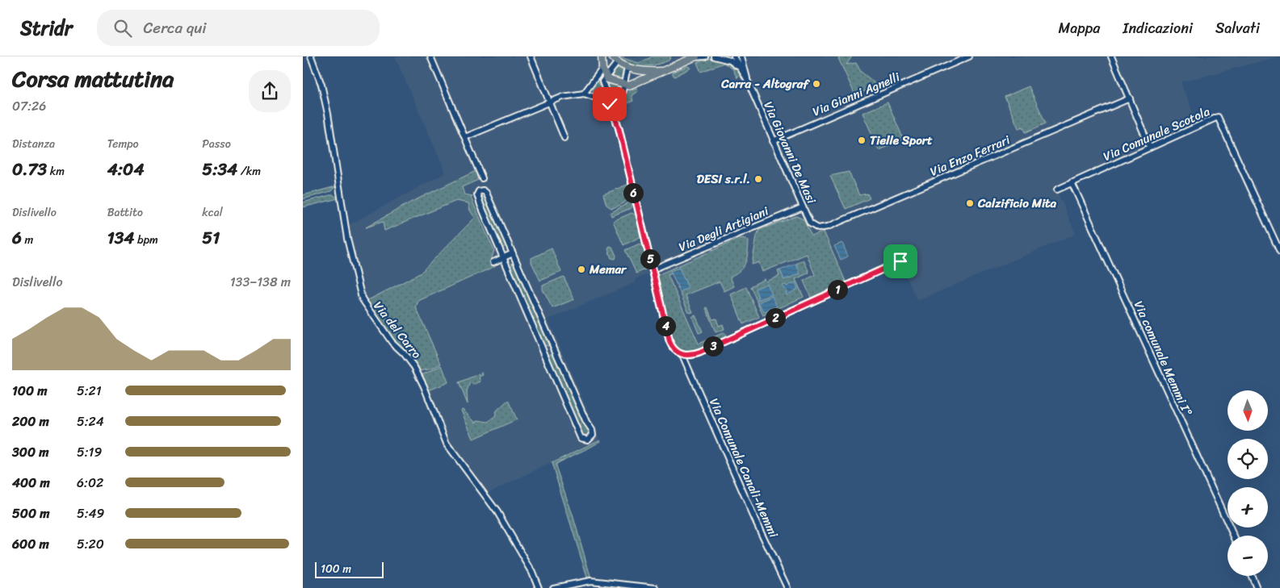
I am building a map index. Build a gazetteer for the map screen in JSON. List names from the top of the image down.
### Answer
{
  "streets": {
    "street": [
      "Via Gianni Agnelli",
      "Via Comunale Scotola",
      "Via Giovanni De Masi",
      "Via Enzo Ferrari",
      "Via Degli Artigiani",
      "Via del Carro",
      "Via comunale Memmi I°",
      "Via Comunale Canali-Memmi"
    ]
  },
  "crossings": [
    ["Via Gianni Agnelli", "Via Giovanni De Masi"],
    ["Via Comunale Scotola", "Via comunale Memmi I°"],
    ["Via Giovanni De Masi", "Via Enzo Ferrari"],
    ["Via Giovanni De Masi", "Via Degli Artigiani"],
    ["Via Degli Artigiani", "Via Comunale Canali-Memmi"]
  ],
  "places": [
    "Carra - Altograf",
    "Tielle Sport",
    "DESI s.r.l.",
    "Calzificio Mita",
    "Memar"
  ],
  "scale_bar": "100 m",
  "north": "bottom",
  "page": {
    "header": "Stridr",
    "search": "Cerca qui",
    "nav": ["Mappa", "Indicazioni", "Salvati"],
    "heading": ["Corsa mattutina", "07:26"],
    "stats": [
      ["Distanza", "0.73 km"],
      ["Tempo", "4:04"],
      ["Passo", "5:34 /km"],
      ["Dislivello", "6 m"],
      ["Battito", "134 bpm"],
      ["kcal", "51"]
    ],
    "pins": [
      "6",
      "5",
      "1",
      "2",
      "4",
      "3"
    ],
    "chart": ["Dislivello", "133–138 m"],
    "list": [
      {
        "name": "100 m",
        "note": "5:21"
      },
      {
        "name": "200 m",
        "note": "5:24"
      },
      {
        "name": "300 m",
        "note": "5:19"
      },
      {
        "name": "400 m",
        "note": "6:02"
      },
      {
        "name": "500 m",
        "note": "5:49"
      },
      {
        "name": "600 m",
        "note": "5:20"
      }
    ],
    "map_buttons": ["+", "−"],
    "scale": "100 m"
  }
}
